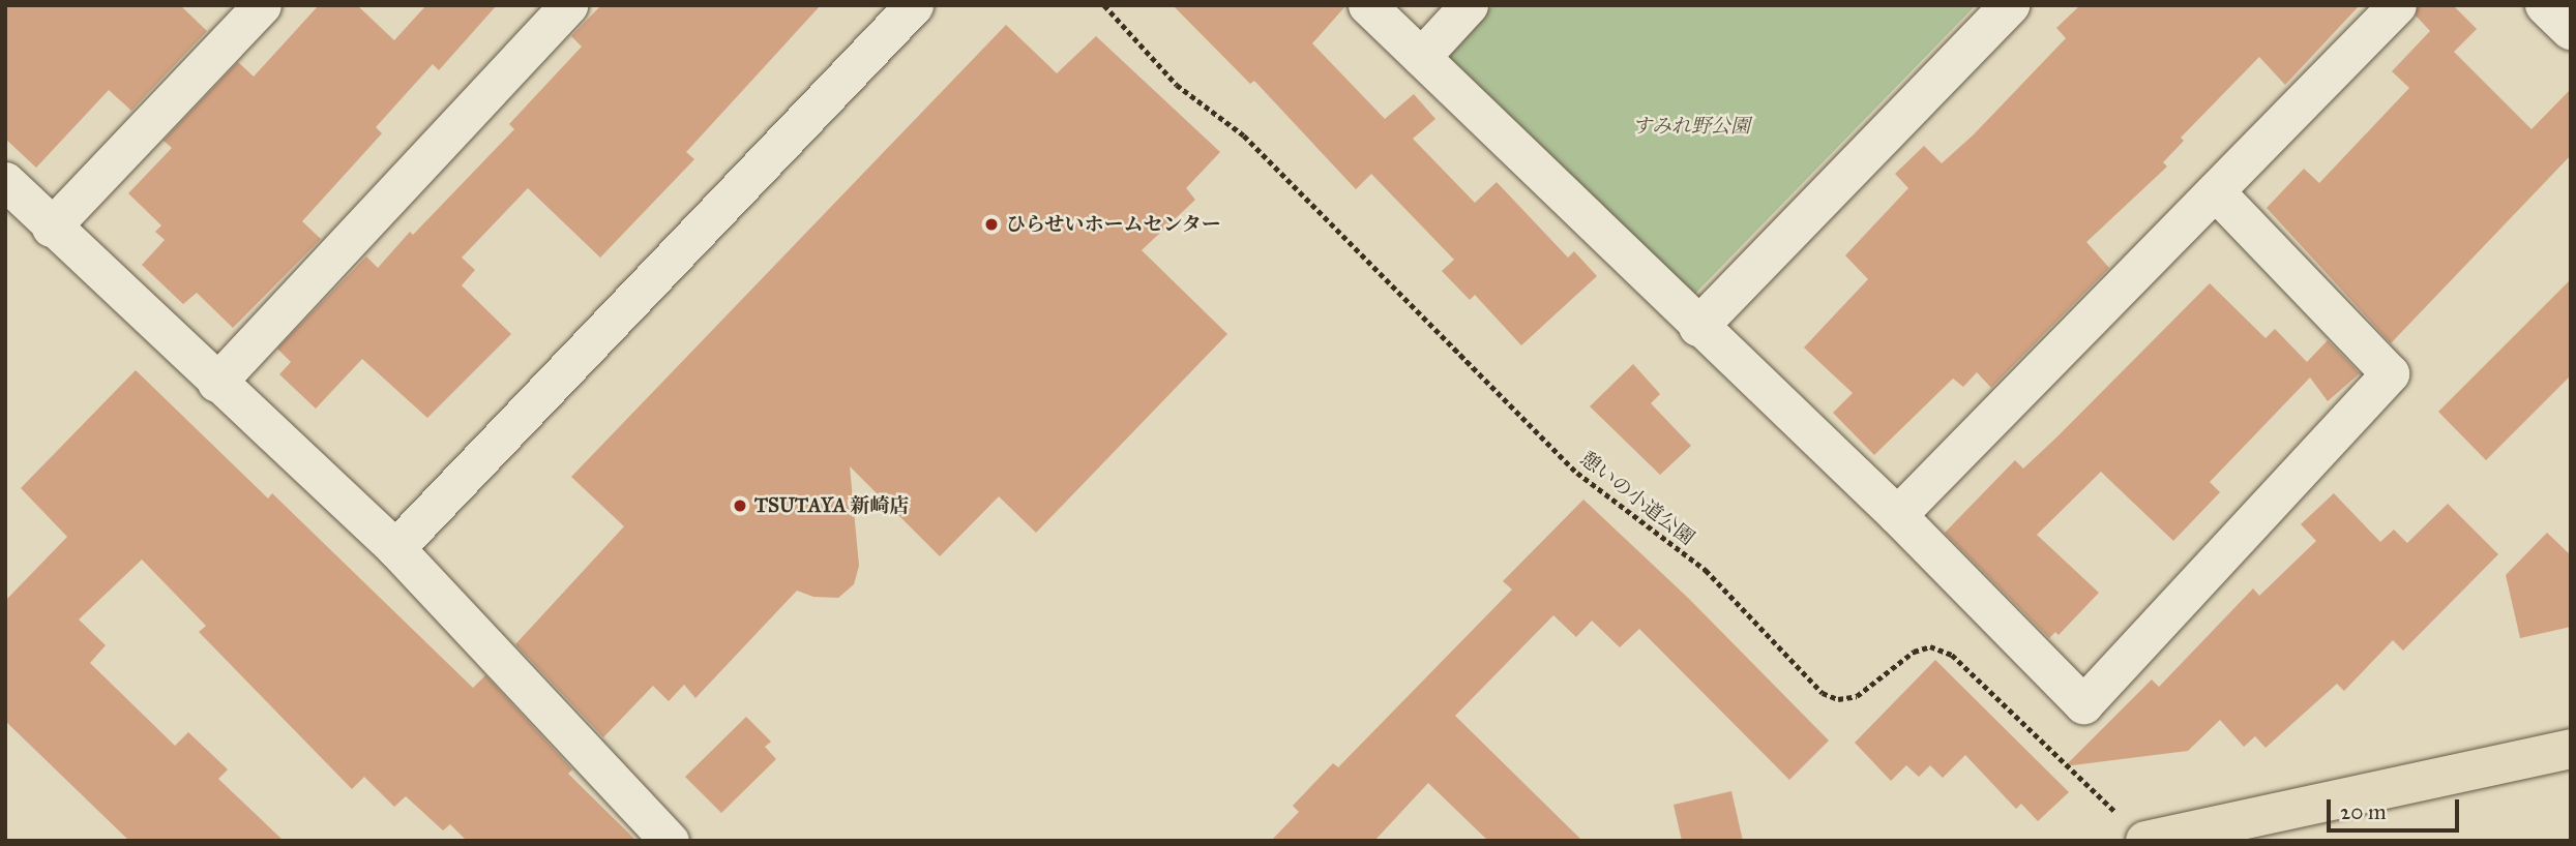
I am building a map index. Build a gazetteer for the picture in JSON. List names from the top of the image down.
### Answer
{
  "streets": {
    "path": ["憩いの小道公園"]
  },
  "parks": ["すみれ野公園"],
  "places": ["ひらせいホームセンター", "TSUTAYA 新崎店"],
  "scale_bar": "20 m"
}
